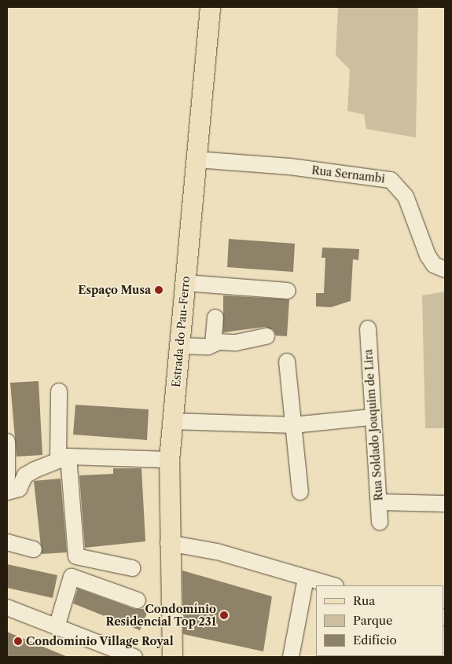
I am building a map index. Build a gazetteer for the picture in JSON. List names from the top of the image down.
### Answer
{
  "streets": {
    "main road": ["Estrada do Pau-Ferro"],
    "street": ["Rua Sernambi", "Rua Soldado Joaquim de Lira"]
  },
  "crossings": [
    ["Rua Sernambi", "Estrada do Pau-Ferro"]
  ],
  "places": ["Espaço Musa", "Condomínio Residencial Top 231", "Condomínio Village Royal"],
  "legend": ["Rua", "Parque", "Edifício"]
}
